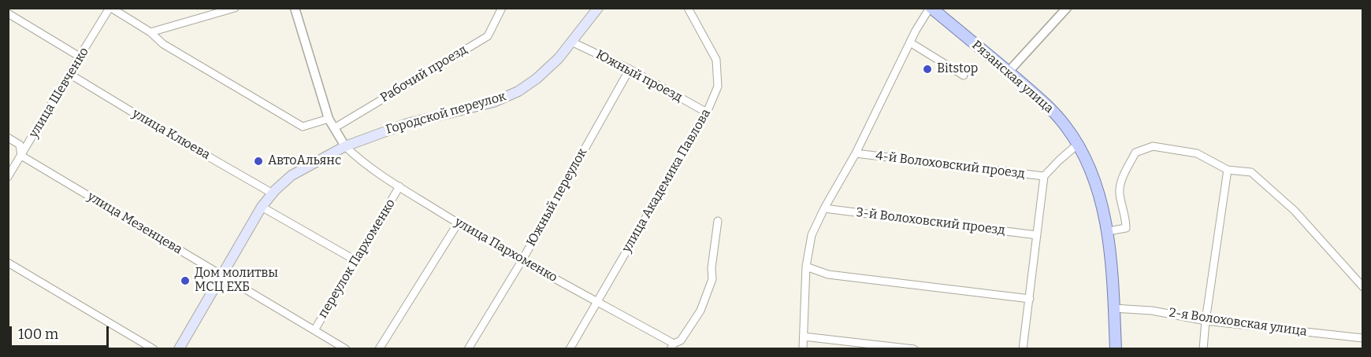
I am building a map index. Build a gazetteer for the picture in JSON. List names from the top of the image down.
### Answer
{
  "streets": {
    "main road": ["Рязанская улица", "Городской переулок"],
    "street": [
      "Рабочий проезд",
      "Южный проезд",
      "улица Шевченко",
      "улица Клюева",
      "4-й Волоховский проезд",
      "улица Академика Павлова",
      "Южный переулок",
      "3-й Волоховский проезд",
      "улица Мезенцева",
      "улица Пархоменко",
      "переулок Пархоменко",
      "2-я Волоховская улица"
    ]
  },
  "crossings": [
    ["Южный проезд", "Городской переулок"],
    ["Южный проезд", "улица Академика Павлова"],
    ["Южный проезд", "Южный переулок"],
    ["Рязанская улица", "4-й Волоховский проезд"],
    ["Рязанская улица", "2-я Волоховская улица"],
    ["улица Шевченко", "улица Клюева"],
    ["улица Шевченко", "улица Мезенцева"],
    ["Городской переулок", "улица Клюева"],
    ["Городской переулок", "улица Мезенцева"],
    ["Городской переулок", "улица Пархоменко"],
    ["4-й Волоховский проезд", "3-й Волоховский проезд"],
    ["улица Академика Павлова", "улица Пархоменко"],
    ["Южный переулок", "улица Пархоменко"],
    ["улица Мезенцева", "переулок Пархоменко"],
    ["улица Пархоменко", "переулок Пархоменко"]
  ],
  "places": ["Bitstop", "АвтоАльянс", "Дом молитвы МСЦ ЕХБ"],
  "scale_bar": "100 m"
}
